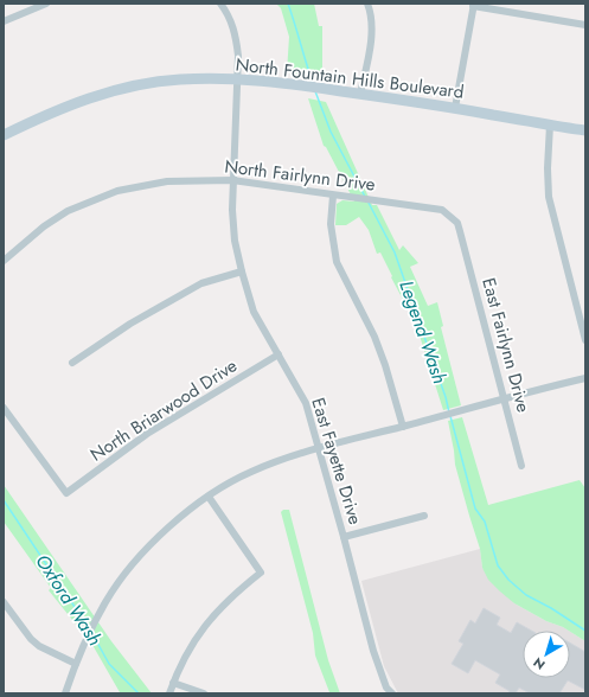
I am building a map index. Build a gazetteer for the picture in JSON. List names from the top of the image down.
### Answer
{
  "streets": {
    "main road": ["North Fountain Hills Boulevard"],
    "street": [
      "North Fairlynn Drive",
      "East Fairlynn Drive",
      "North Briarwood Drive",
      "East Fayette Drive"
    ]
  },
  "crossings": [
    ["North Fountain Hills Boulevard", "East Fayette Drive"],
    ["North Fairlynn Drive", "East Fairlynn Drive"],
    ["North Fairlynn Drive", "East Fayette Drive"],
    ["North Briarwood Drive", "East Fayette Drive"]
  ],
  "water": ["Legend Wash", "Oxford Wash"],
  "north": "bottom left"
}
